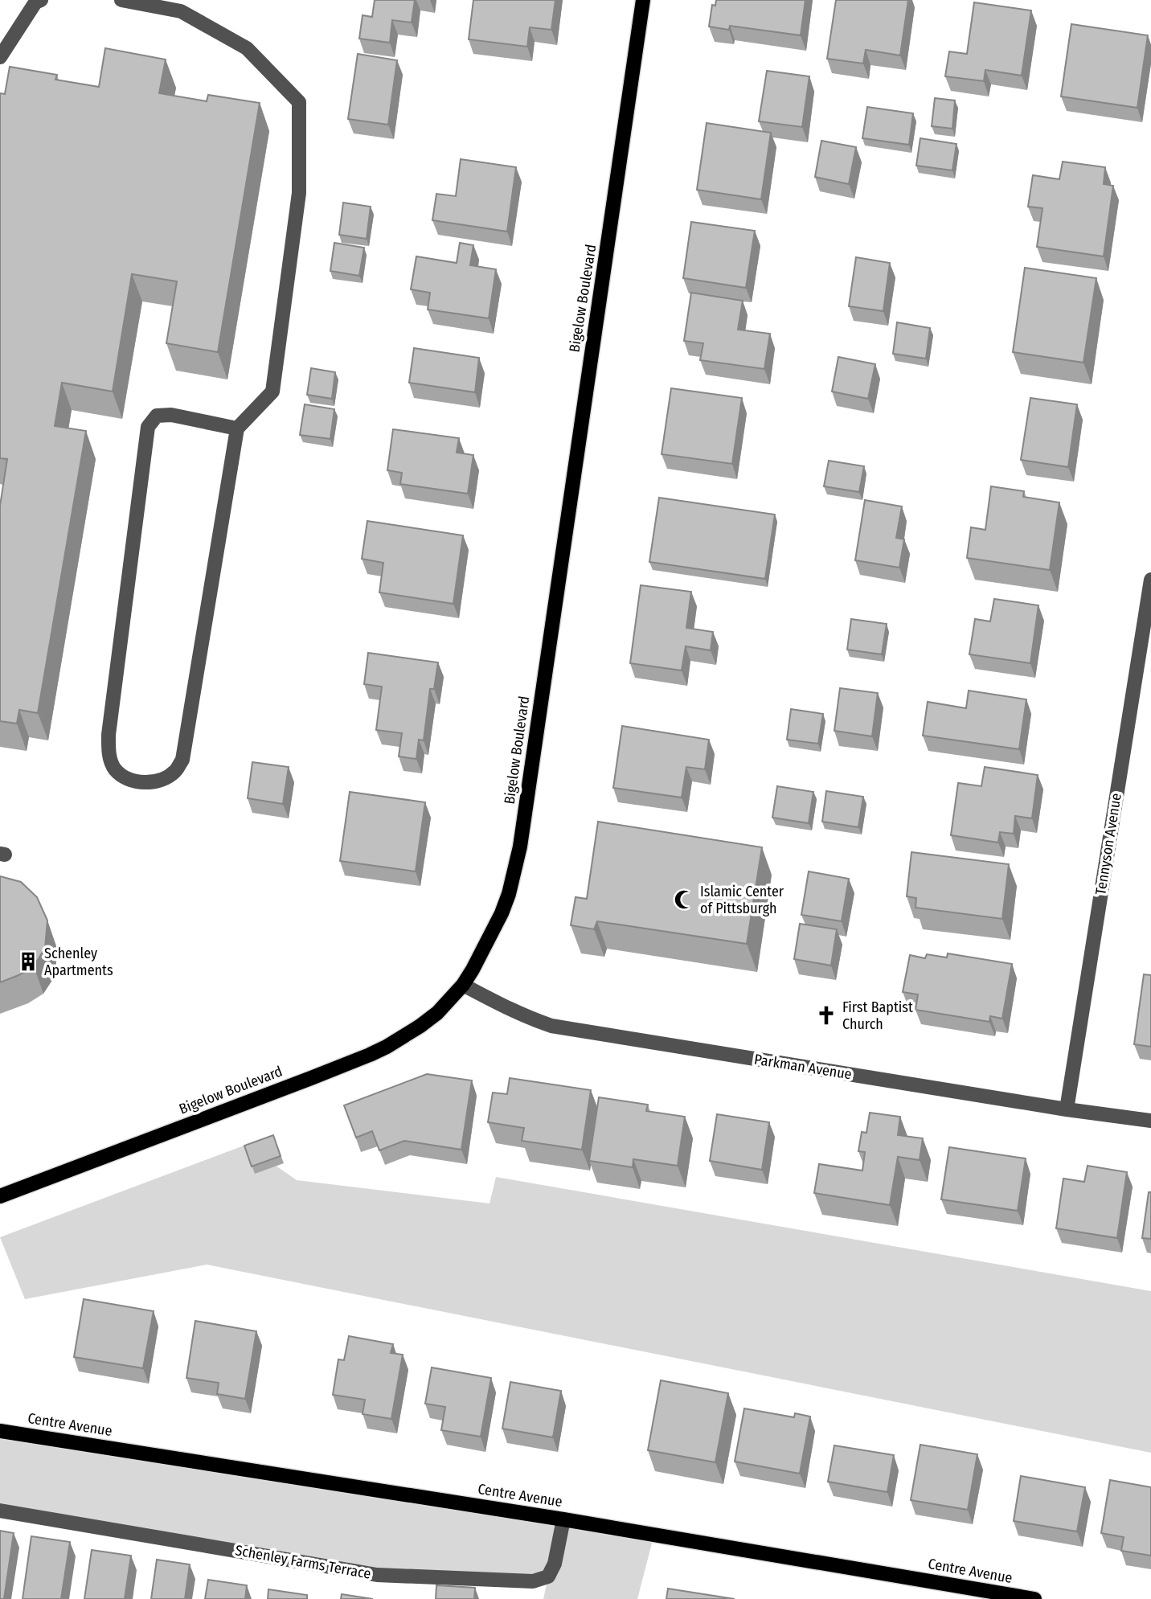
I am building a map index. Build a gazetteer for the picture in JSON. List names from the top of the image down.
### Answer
{
  "streets": {
    "main road": ["Bigelow Boulevard", "Centre Avenue"],
    "street": ["Tennyson Avenue", "Parkman Avenue", "Schenley Farms Terrace"]
  },
  "crossings": [
    ["Bigelow Boulevard", "Parkman Avenue"],
    ["Tennyson Avenue", "Parkman Avenue"],
    ["Centre Avenue", "Schenley Farms Terrace"]
  ],
  "places": {
    "mosque": ["Islamic Center of Pittsburgh"],
    "building": ["Schenley Apartments"],
    "church": ["First Baptist Church"]
  }
}
